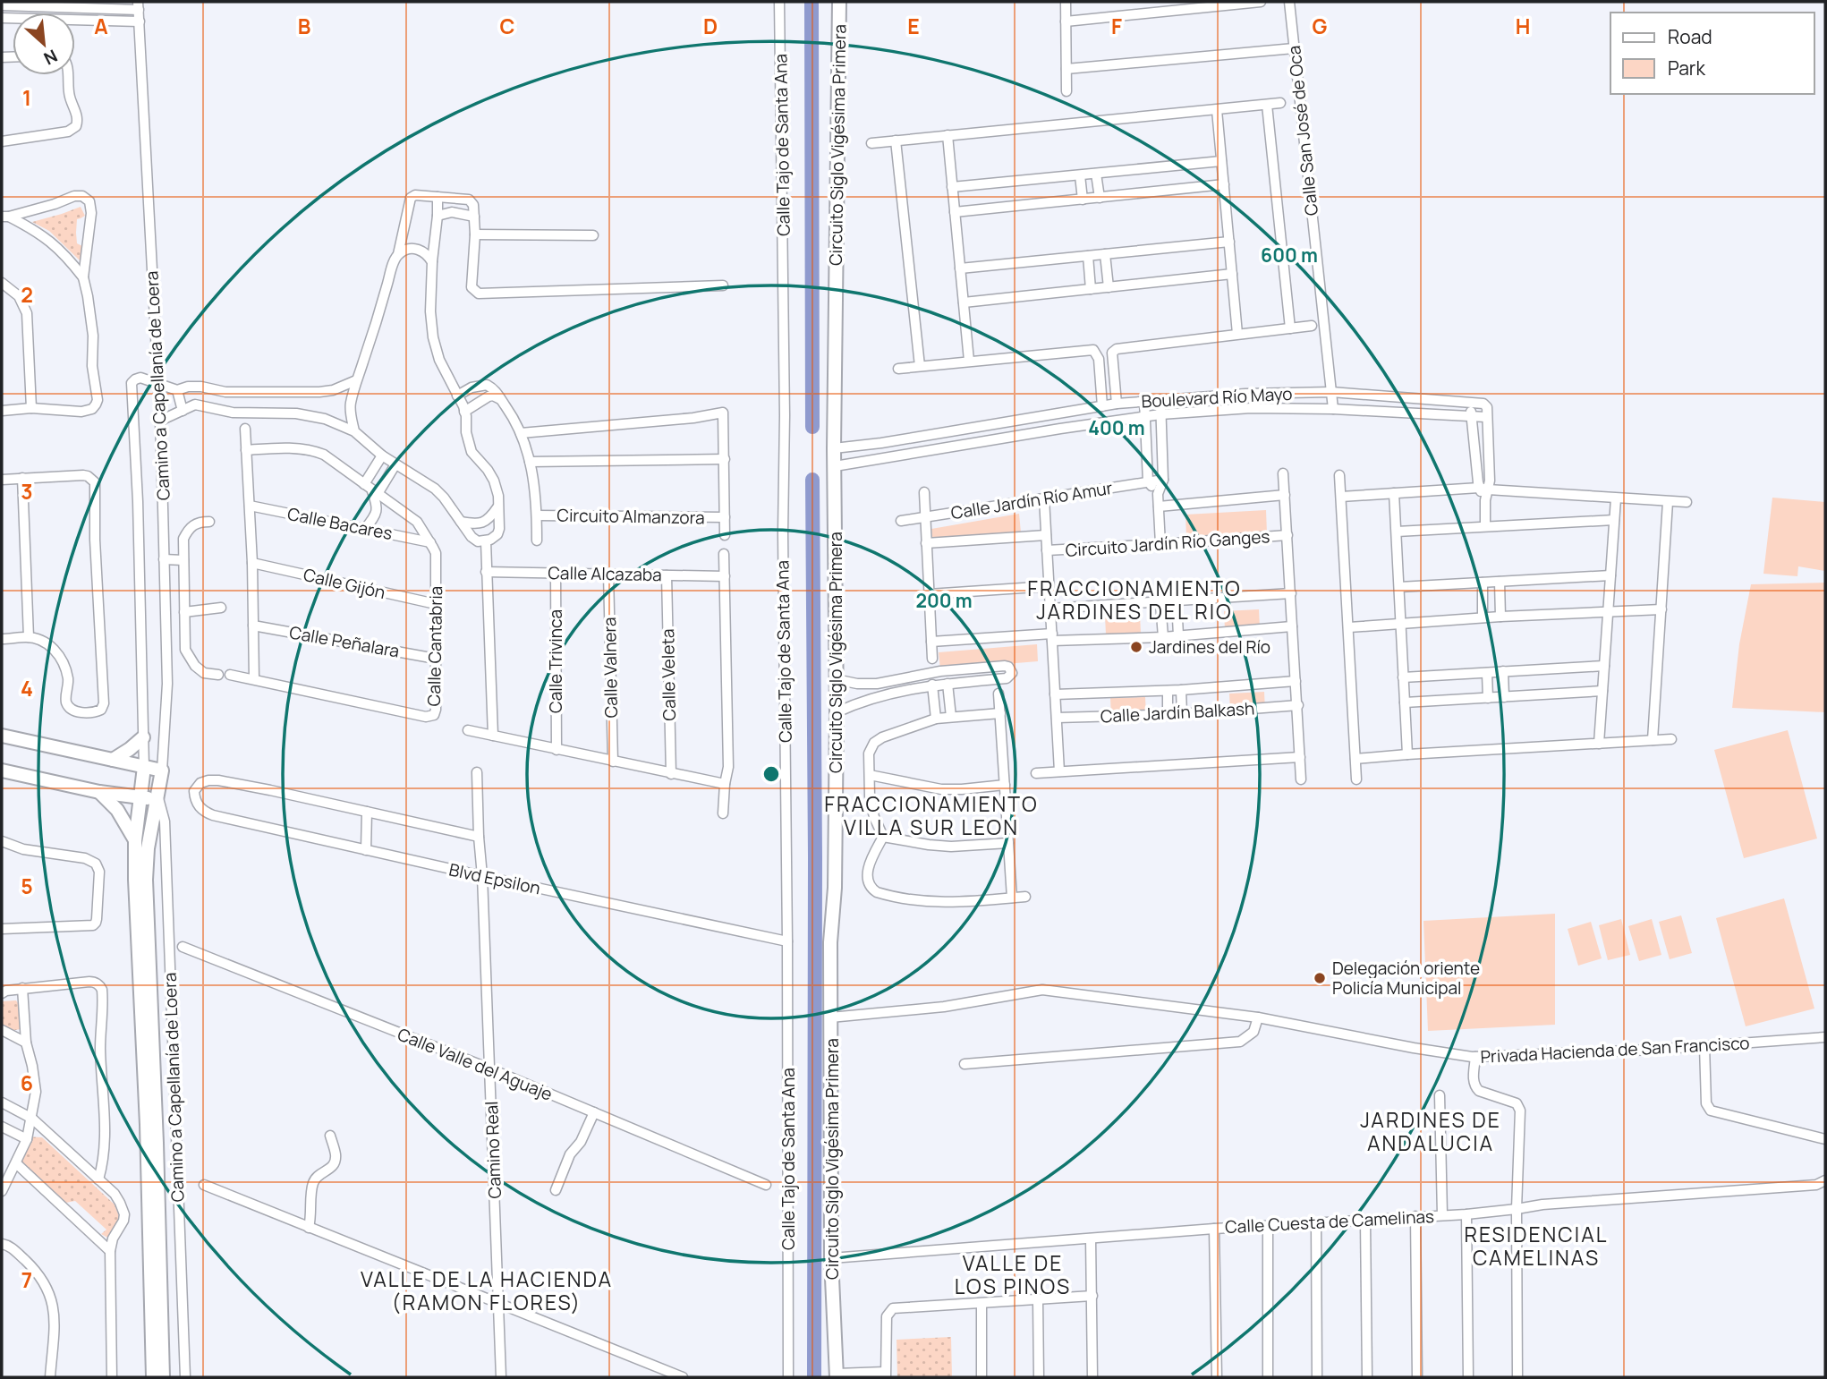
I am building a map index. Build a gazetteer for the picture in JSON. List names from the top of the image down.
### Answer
{
  "streets": {
    "street": [
      "Calle San José de Oca",
      "Calle Tajo de Santa Ana",
      "Circuito Siglo Vigésima Primera",
      "Camino a Capellanía de Loera",
      "Boulevard Río Mayo",
      "Calle Jardín Río Amur",
      "Circuito Almanzora",
      "Calle Bacares",
      "Circuito Jardín Río Ganges",
      "Calle Alcazaba",
      "Calle Gijón",
      "Calle Peñalara",
      "Calle Cantabria",
      "Calle Trivinca",
      "Calle Valnera",
      "Calle Veleta",
      "Calle Jardín Balkash",
      "Blvd Epsilon",
      "Privada Hacienda de San Francisco",
      "Calle Valle del Aguaje",
      "Camino Real",
      "Calle Cuesta de Camelinas"
    ]
  },
  "crossings": [
    ["Calle San José de Oca", "Boulevard Río Mayo"],
    ["Calle Tajo de Santa Ana", "Blvd Epsilon"],
    ["Circuito Siglo Vigésima Primera", "Boulevard Río Mayo"],
    ["Circuito Siglo Vigésima Primera", "Privada Hacienda de San Francisco"],
    ["Circuito Siglo Vigésima Primera", "Calle Cuesta de Camelinas"],
    ["Calle Jardín Río Amur", "Circuito Jardín Río Ganges"],
    ["Calle Bacares", "Calle Cantabria"],
    ["Circuito Jardín Río Ganges", "Calle Jardín Balkash"],
    ["Calle Alcazaba", "Calle Trivinca"],
    ["Calle Alcazaba", "Calle Valnera"],
    ["Calle Alcazaba", "Calle Veleta"],
    ["Calle Gijón", "Calle Cantabria"],
    ["Calle Peñalara", "Calle Cantabria"],
    ["Blvd Epsilon", "Camino Real"],
    ["Calle Valle del Aguaje", "Camino Real"]
  ],
  "districts": [
    "FRACCIONAMIENTO JARDINES DEL RIO",
    "FRACCIONAMIENTO VILLA SUR LEON",
    "JARDINES DE ANDALUCIA",
    "RESIDENCIAL CAMELINAS",
    "VALLE DE LOS PINOS",
    "VALLE DE LA HACIENDA (RAMON FLORES)"
  ],
  "places": ["Jardines del Río", "Delegación oriente Policía Municipal"],
  "legend": ["Road", "Park"],
  "north": "bottom right",
  "grid": {
    "columns": [
      "A",
      "B",
      "C",
      "D",
      "E",
      "F",
      "G",
      "H"
    ],
    "rows": [
      "1",
      "2",
      "3",
      "4",
      "5",
      "6",
      "7"
    ]
  },
  "rings": ["600 m", "400 m", "200 m"]
}
